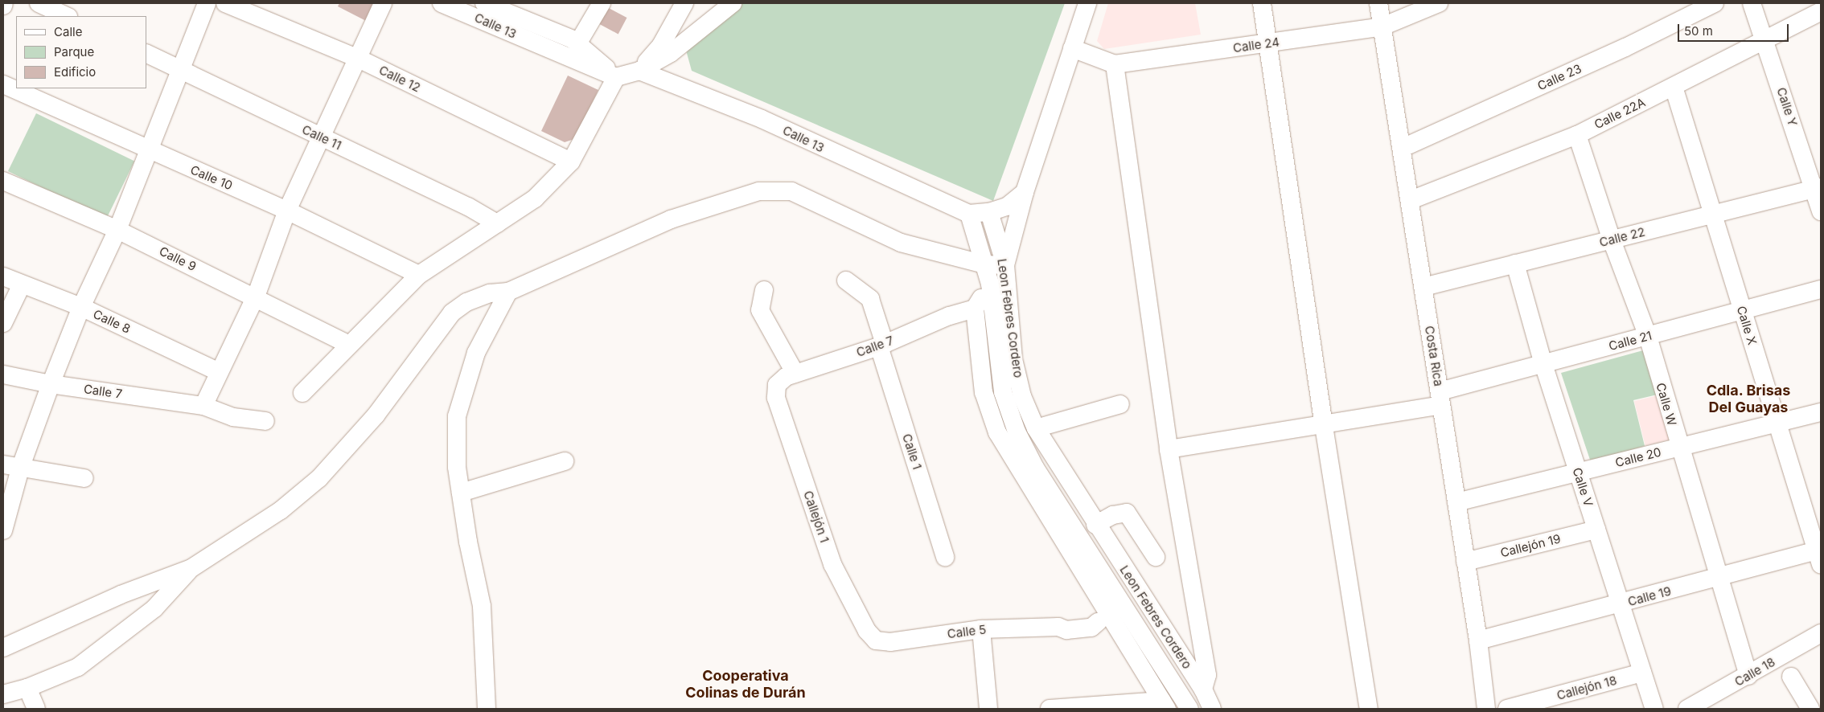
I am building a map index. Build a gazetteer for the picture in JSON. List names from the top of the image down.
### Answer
{
  "streets": {
    "street": [
      "Calle 13",
      "Calle 24",
      "Calle 23",
      "Calle 12",
      "Calle Y",
      "Calle 22A",
      "Calle 11",
      "Calle 10",
      "Calle 22",
      "Calle 9",
      "Leon Febres Cordero",
      "Calle 8",
      "Calle X",
      "Calle 21",
      "Calle 7",
      "Costa Rica",
      "Calle W",
      "Calle 1",
      "Calle 20",
      "Calle V",
      "Callejón 1",
      "Callejón 19",
      "Calle 19",
      "Calle 5",
      "Calle 18",
      "Callejón 18"
    ]
  },
  "crossings": [
    ["Calle 13", "Leon Febres Cordero"],
    ["Calle 24", "Costa Rica"],
    ["Calle 23", "Costa Rica"],
    ["Calle Y", "Calle 22A"],
    ["Calle Y", "Calle 22"],
    ["Calle 22A", "Calle X"],
    ["Calle 22A", "Costa Rica"],
    ["Calle 22A", "Calle W"],
    ["Calle 22", "Calle X"],
    ["Calle 22", "Costa Rica"],
    ["Calle 22", "Calle W"],
    ["Calle 22", "Calle V"],
    ["Leon Febres Cordero", "Calle 5"],
    ["Calle X", "Calle 21"],
    ["Calle X", "Calle 20"],
    ["Calle X", "Calle 19"],
    ["Calle 21", "Costa Rica"],
    ["Calle 21", "Calle W"],
    ["Calle 21", "Calle V"],
    ["Calle 7", "Calle 1"],
    ["Calle 7", "Callejón 1"],
    ["Costa Rica", "Calle 20"],
    ["Costa Rica", "Callejón 19"],
    ["Costa Rica", "Calle 19"],
    ["Calle W", "Calle 20"],
    ["Calle W", "Calle 19"],
    ["Calle W", "Calle 18"],
    ["Calle 20", "Calle V"],
    ["Calle V", "Callejón 19"],
    ["Calle V", "Calle 19"],
    ["Calle V", "Callejón 18"],
    ["Callejón 1", "Calle 5"]
  ],
  "districts": ["Cdla. Brisas Del Guayas", "Cooperativa Colinas de Durán"],
  "legend": ["Calle", "Parque", "Edificio"],
  "scale_bar": "50 m"
}
